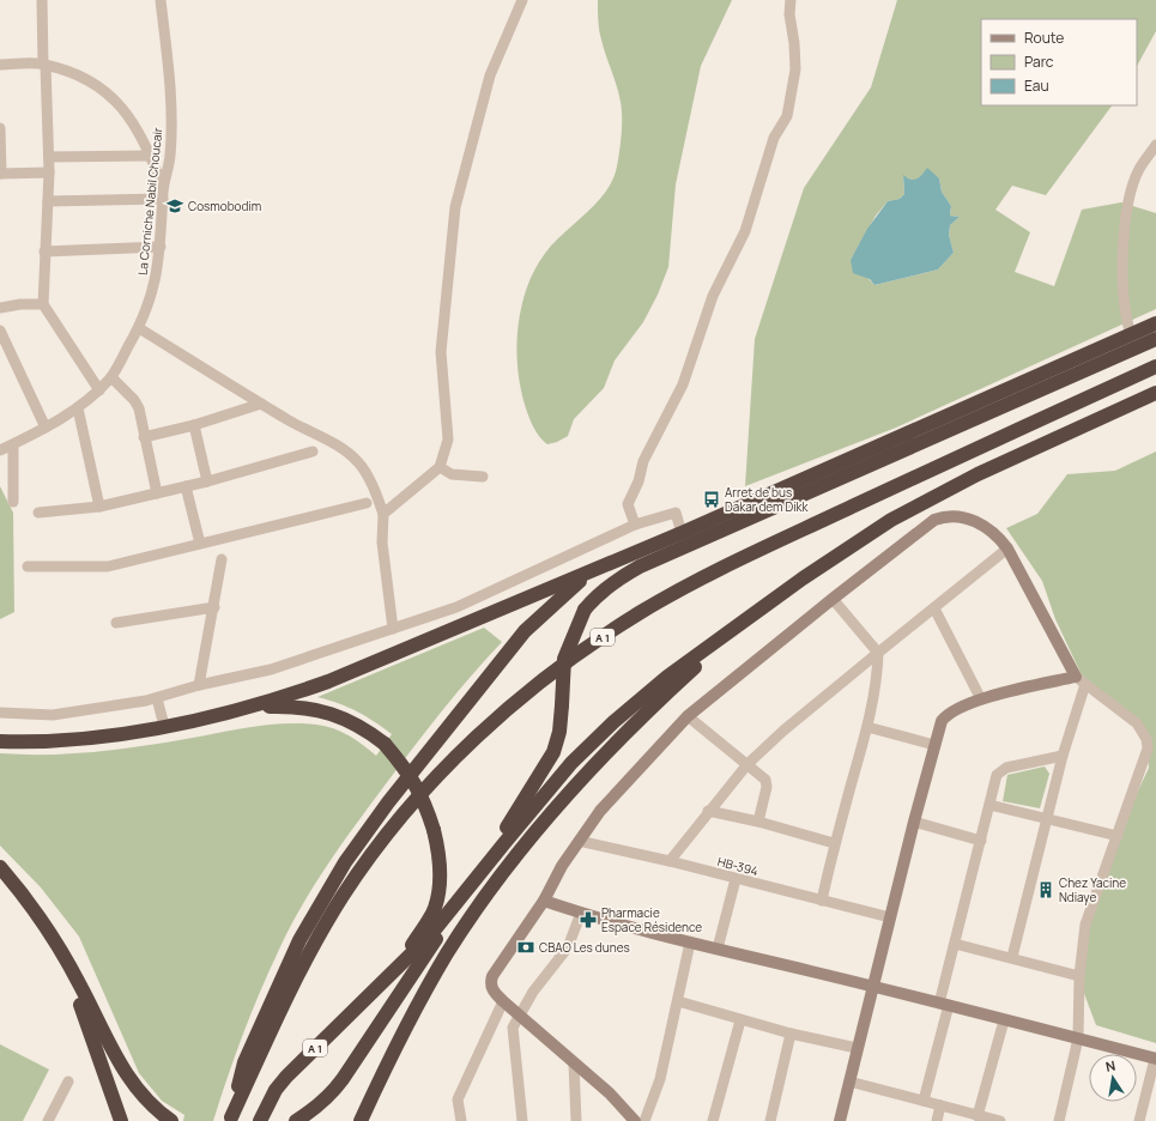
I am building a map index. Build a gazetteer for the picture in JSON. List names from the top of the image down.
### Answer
{
  "streets": {
    "highway": ["A 1"],
    "street": ["La Corniche Nabil Choucair", "HB-394"]
  },
  "places": {
    "school or university": ["Cosmobodim"],
    "bus stop": ["Arret de bus Dakar dem Dikk"],
    "building": ["Chez Yacine Ndiaye"],
    "pharmacy": ["Pharmacie Espace Résidence"],
    "bank": ["CBAO Les dunes"]
  },
  "legend": ["Route", "Parc", "Eau"],
  "north": "top"
}
